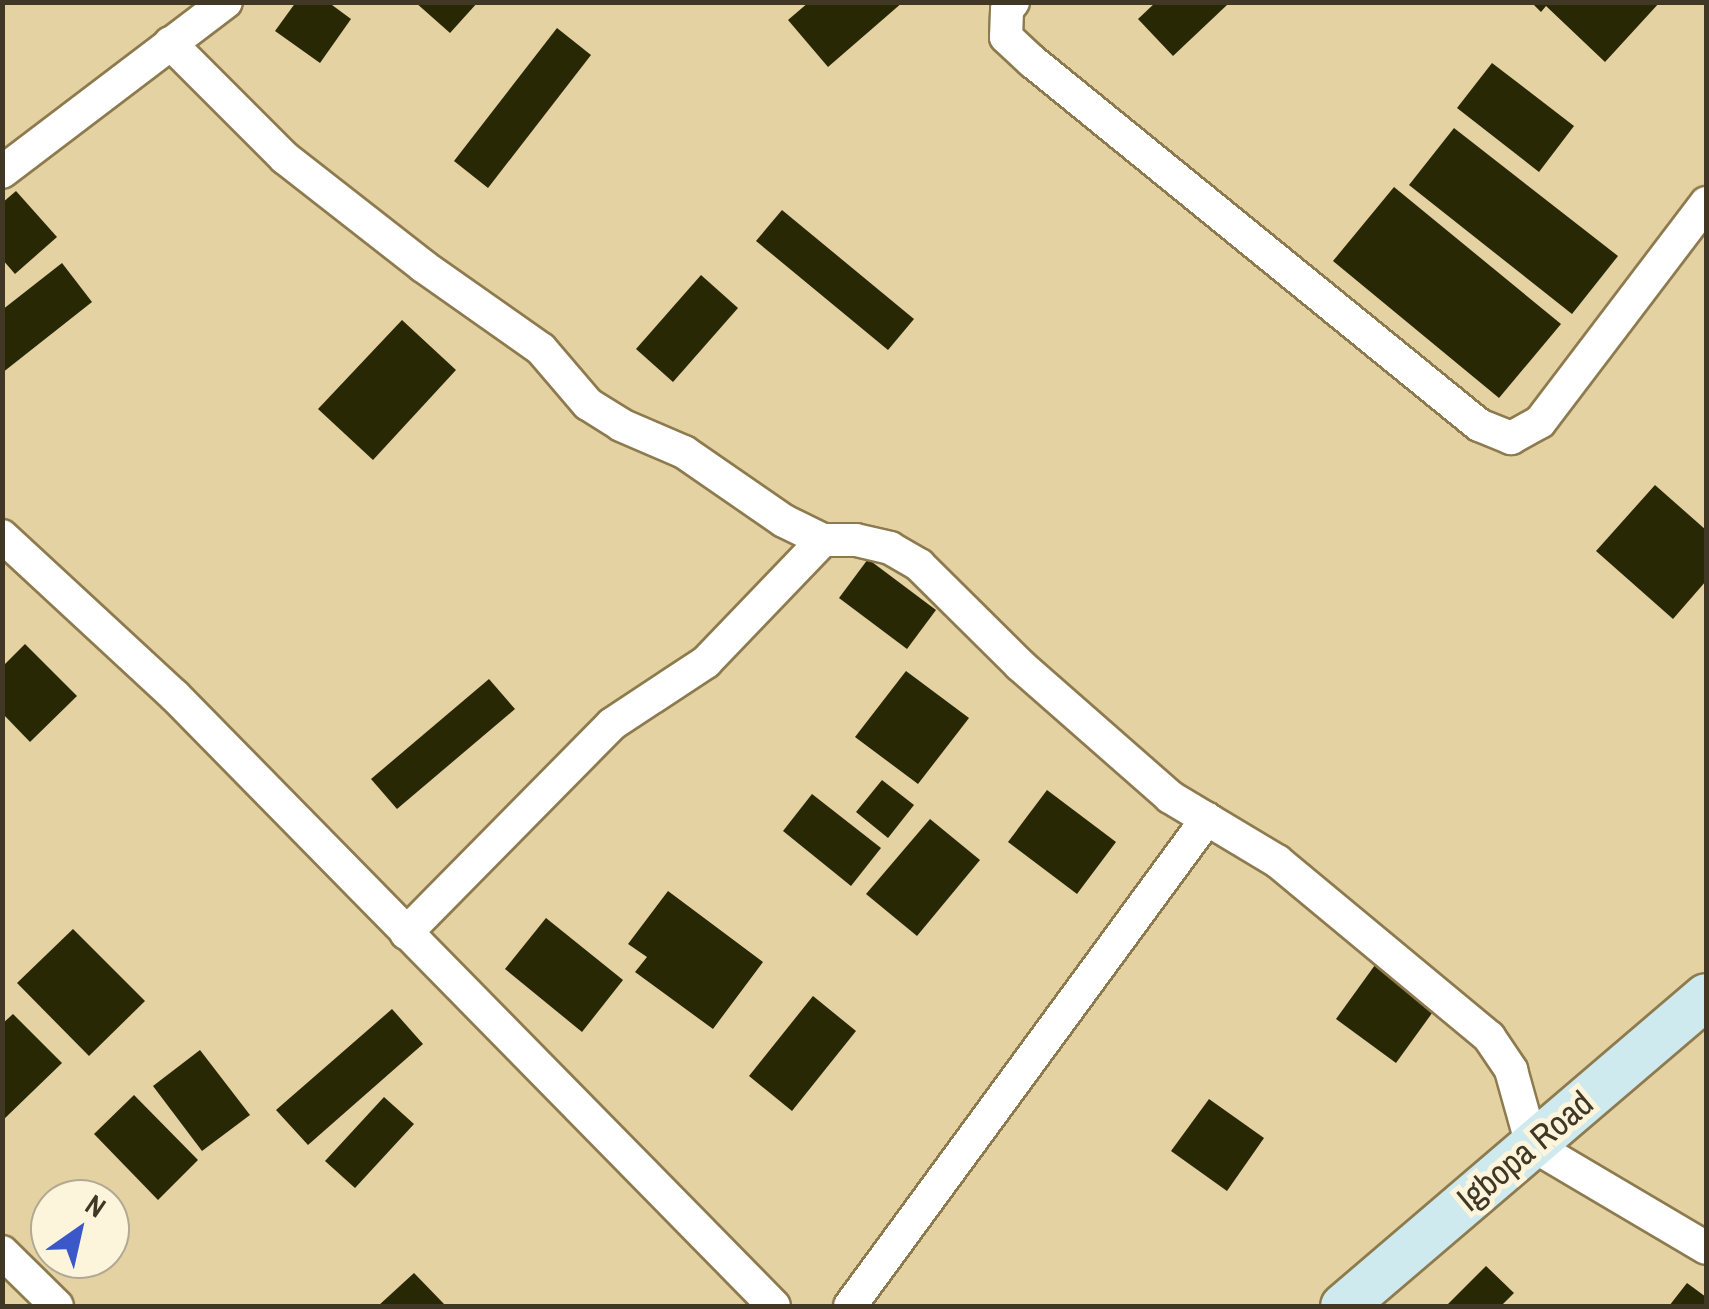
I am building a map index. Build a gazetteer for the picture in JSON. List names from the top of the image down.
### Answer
{
  "streets": {
    "street": ["Igbopa Road"]
  },
  "north": "top right"
}
